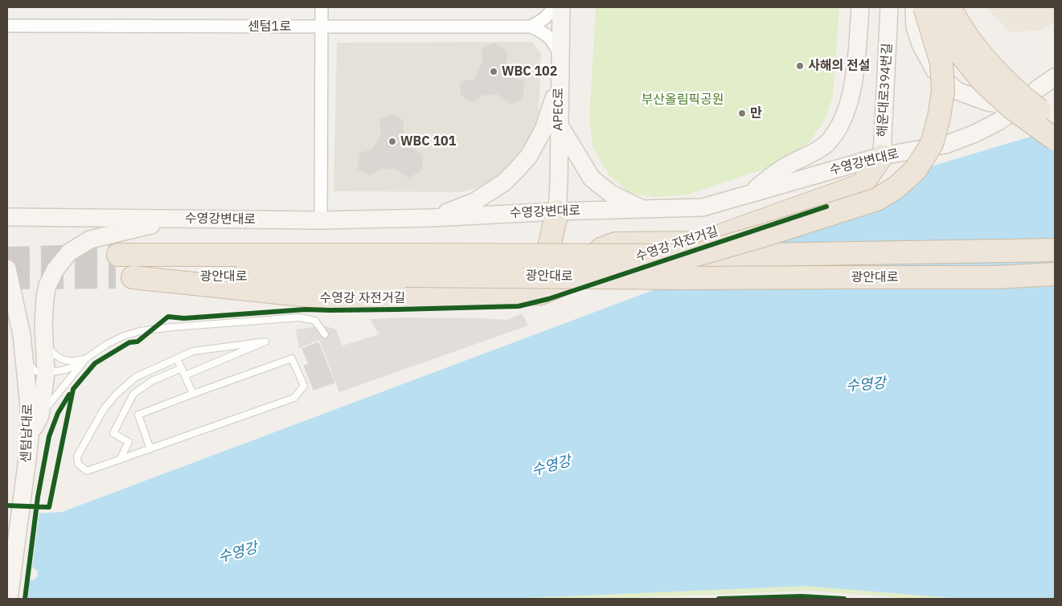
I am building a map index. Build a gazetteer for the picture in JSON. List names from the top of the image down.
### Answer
{
  "streets": {
    "highway": ["광안대로"],
    "main road": [
      "해운대로394번길",
      "APEC로",
      "수영강변대로",
      "센텀남대로"
    ],
    "street": ["센텀1로"],
    "cycle path": ["수영강 자전거길"]
  },
  "crossings": [
    ["해운대로394번길", "수영강변대로"],
    ["APEC로", "수영강변대로"]
  ],
  "water": ["수영강"],
  "parks": ["부산올림픽공원"],
  "places": [
    "사해의 전설",
    "WBC 102",
    "만",
    "WBC 101"
  ]
}
